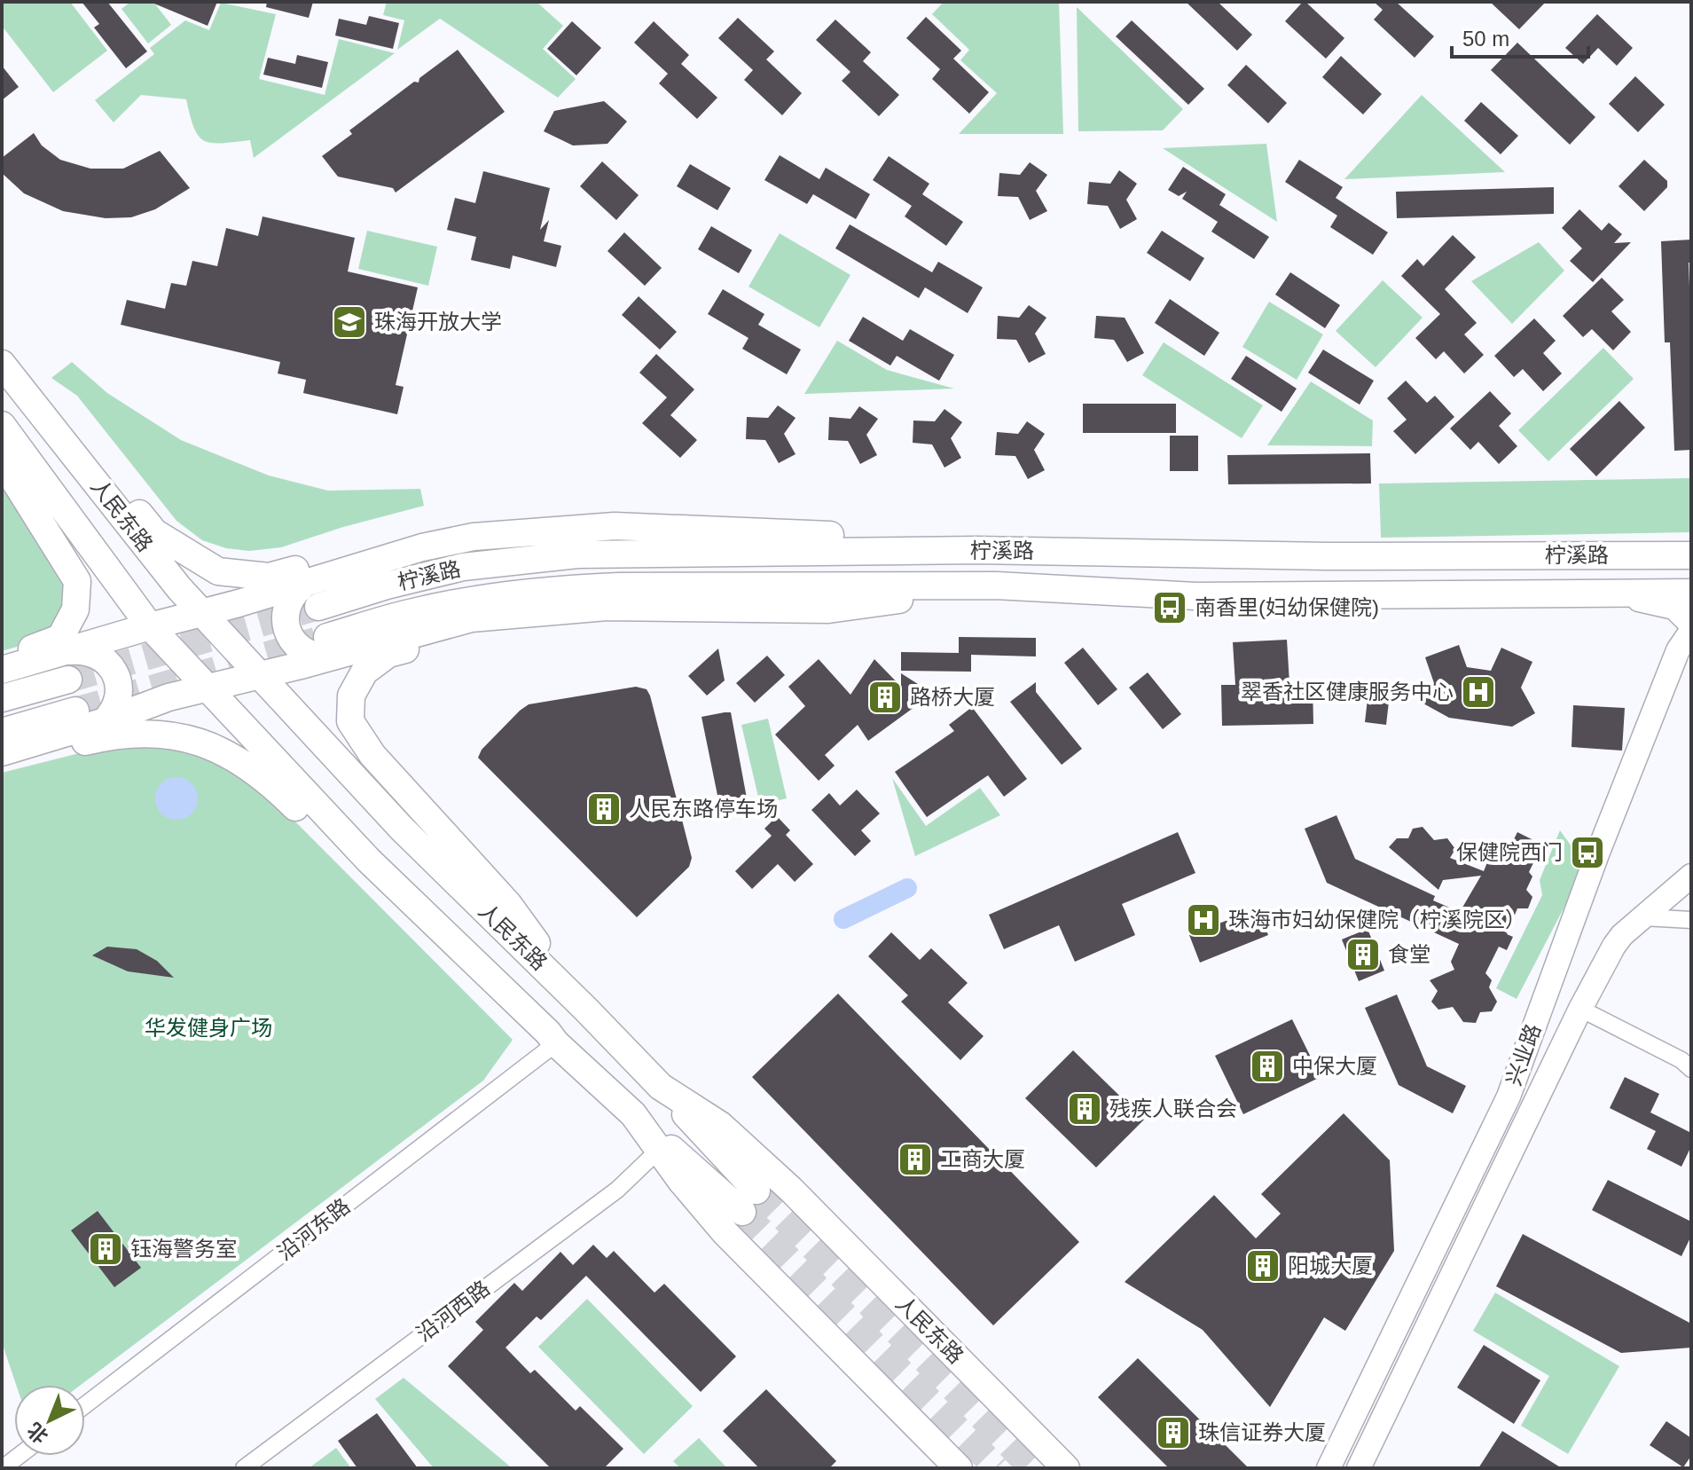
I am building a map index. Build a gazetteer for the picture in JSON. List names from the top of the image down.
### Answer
{
  "streets": {
    "main road": ["人民东路", "柠溪路", "兴业路"],
    "street": ["沿河东路", "沿河西路"]
  },
  "crossings": [
    ["人民东路", "沿河东路"],
    ["人民东路", "沿河西路"]
  ],
  "parks": ["华发健身广场"],
  "places": {
    "school or university": ["珠海开放大学"],
    "bus stop": ["南香里(妇幼保健院)", "保健院西门"],
    "hospital": ["翠香社区健康服务中心", "珠海市妇幼保健院（柠溪院区）"],
    "building": [
      "路桥大厦",
      "人民东路停车场",
      "食堂",
      "中保大厦",
      "残疾人联合会",
      "工商大厦",
      "钰海警务室",
      "阳城大厦",
      "珠信证券大厦"
    ]
  },
  "scale_bar": "50 m",
  "north": "bottom left"
}
